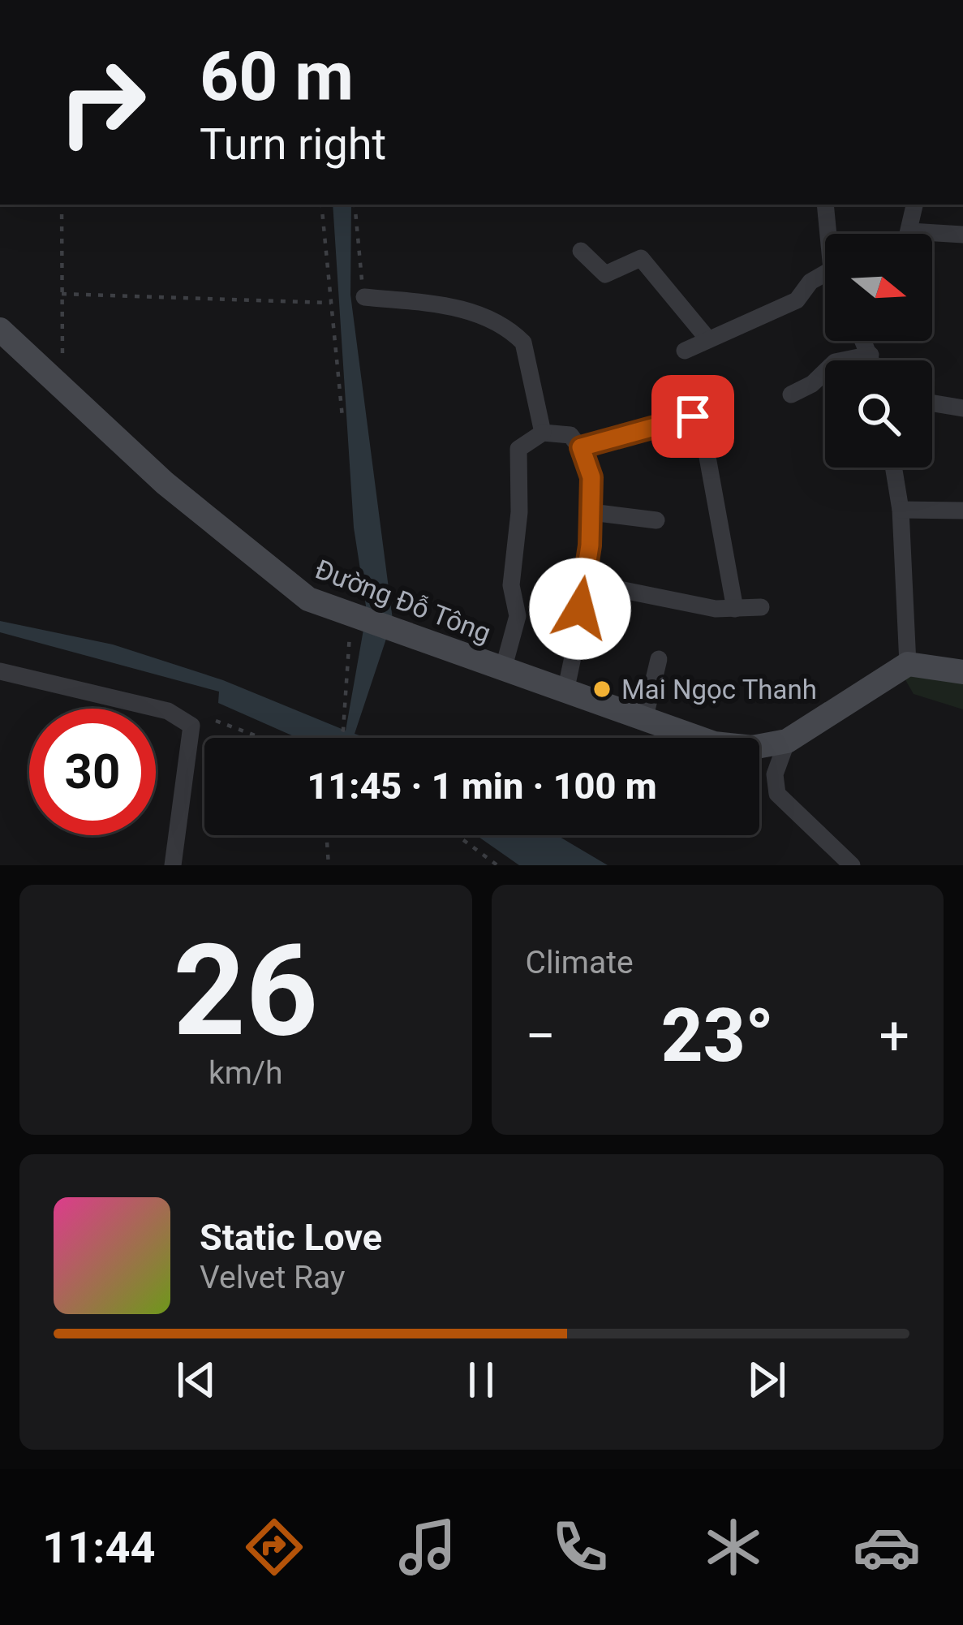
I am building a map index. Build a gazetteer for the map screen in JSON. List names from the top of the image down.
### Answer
{
  "streets": {
    "main road": ["Đường Đỗ Tông"]
  },
  "places": ["Mai Ngọc Thanh"],
  "north": "right",
  "page": {
    "turn": ["60 m", "Turn right"],
    "limit": "30",
    "trip": "11:45 · 1 min · 100 m",
    "tile": [
      ["26", "km/h"],
      "Climate"
    ],
    "heat": ["−", "23°", "+"],
    "song": ["Static Love", "Velvet Ray"],
    "tabs": "11:44"
  }
}
